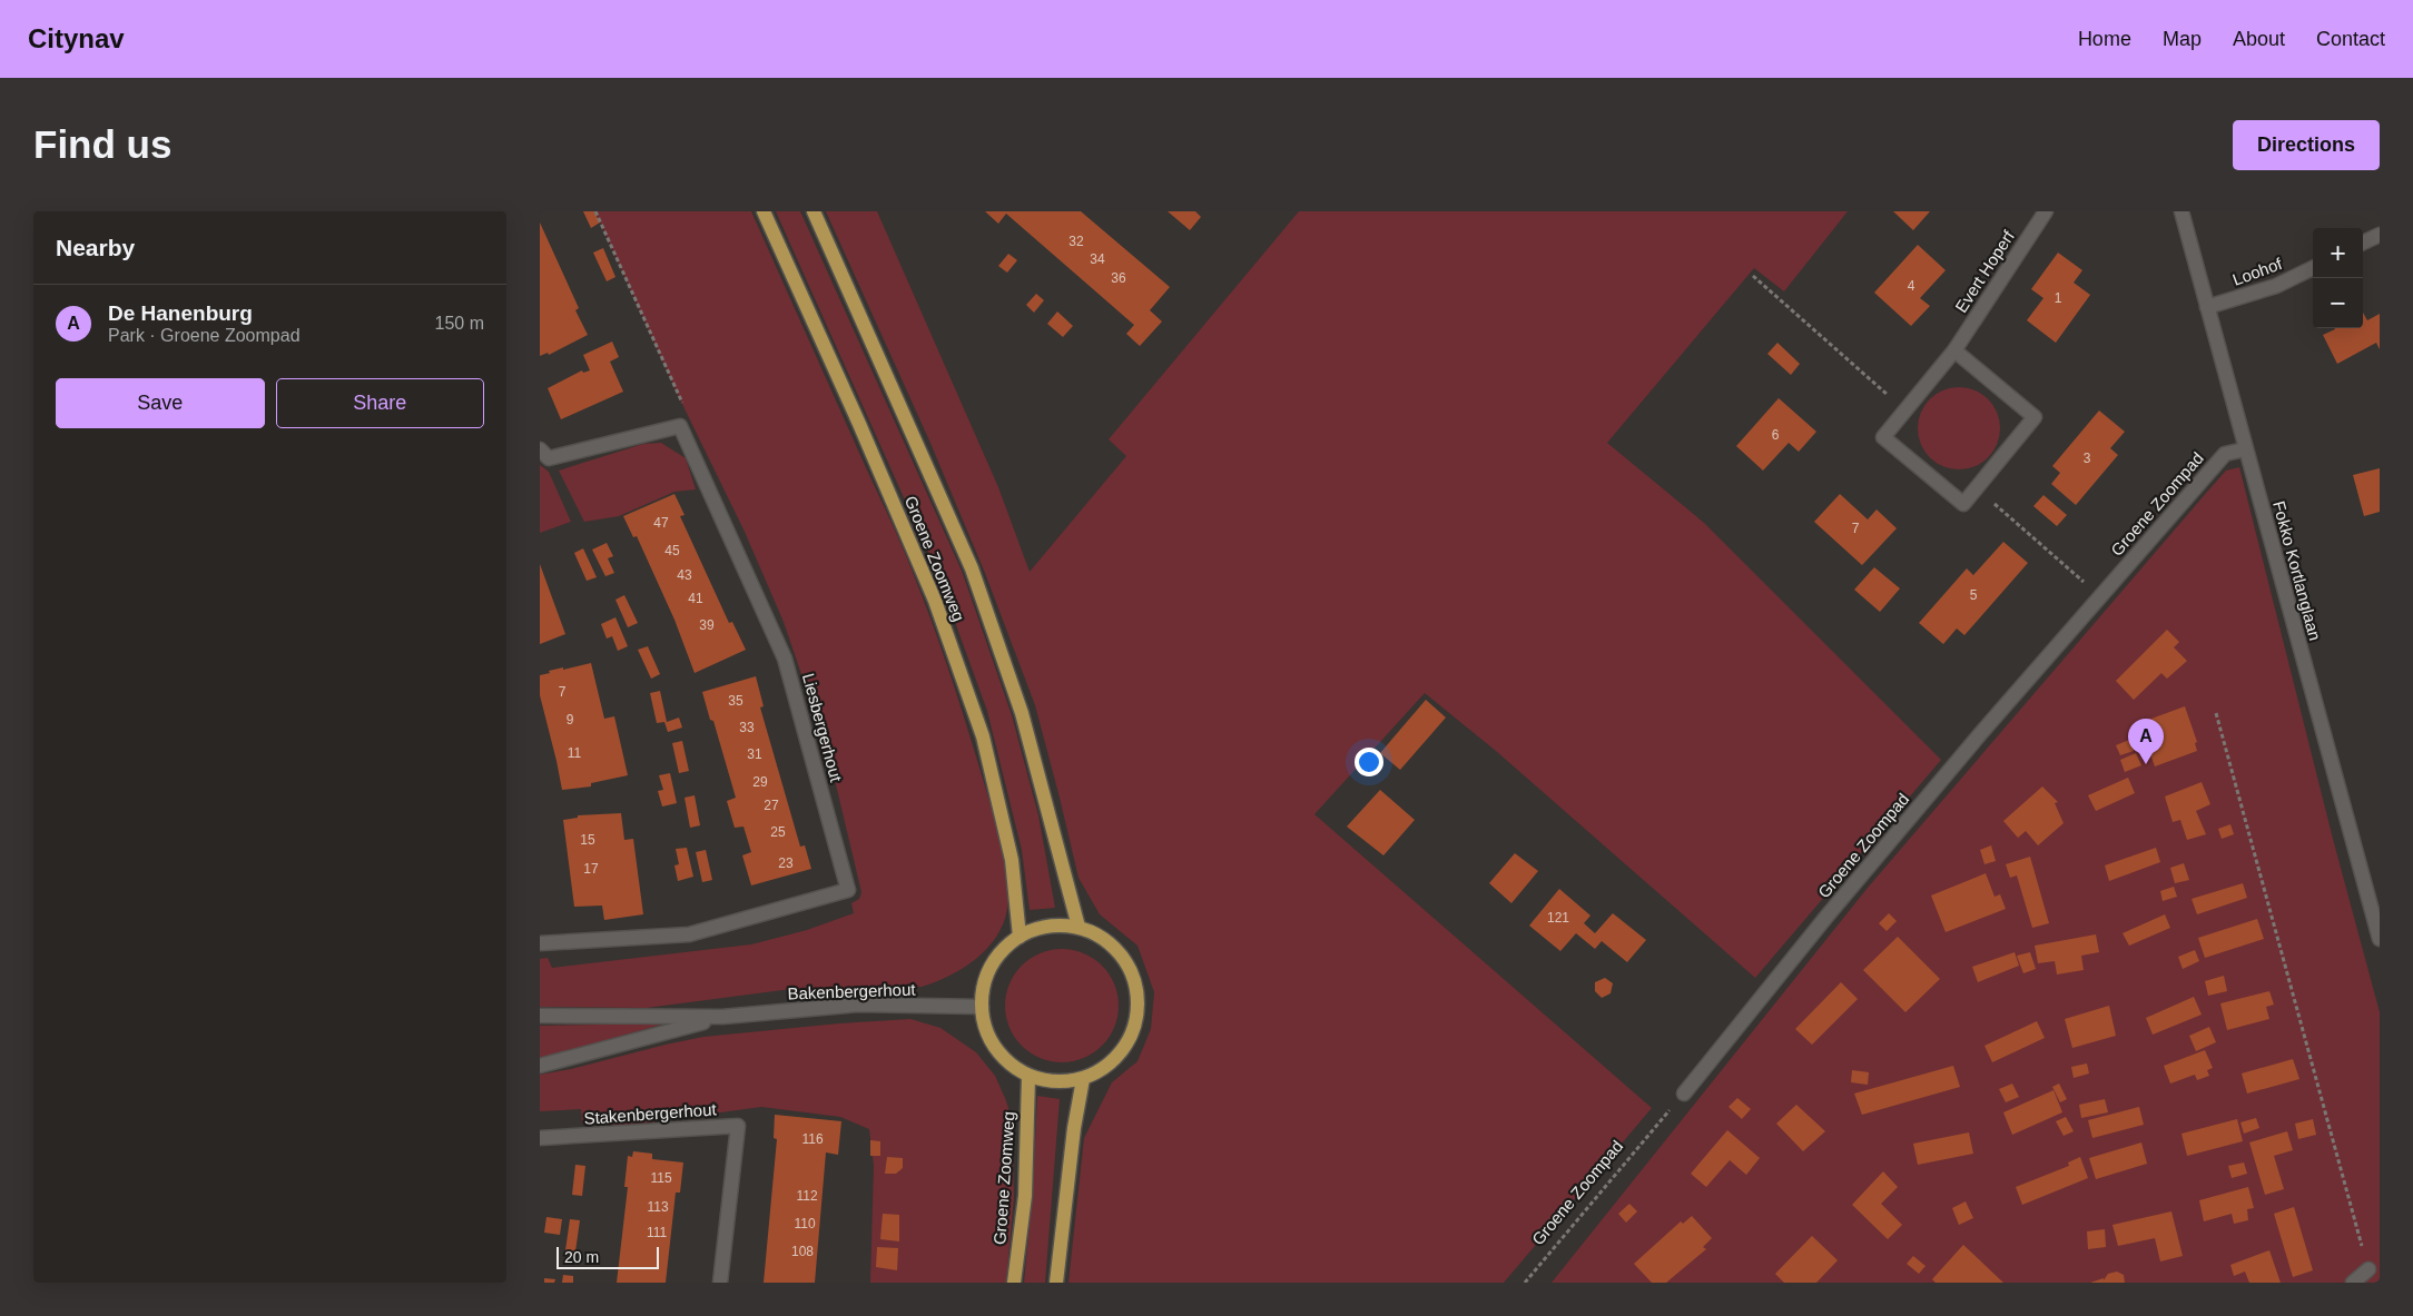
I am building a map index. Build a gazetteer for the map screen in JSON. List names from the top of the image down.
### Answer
{
  "streets": {
    "main road": ["Groene Zoomweg"],
    "street": [
      "Evert Hoperf",
      "Loohof",
      "Groene Zoompad",
      "Fokko Kortlanglaan",
      "Liesbergerhout",
      "Bakenbergerhout",
      "Stakenbergerhout"
    ]
  },
  "crossings": [
    ["Loohof", "Fokko Kortlanglaan"],
    ["Groene Zoompad", "Fokko Kortlanglaan"],
    ["Groene Zoomweg", "Bakenbergerhout"]
  ],
  "house_numbers": [
    "32",
    "34",
    "36",
    "4",
    "1",
    "6",
    "3",
    "47",
    "7",
    "45",
    "43",
    "5",
    "41",
    "39",
    "7",
    "35",
    "9",
    "33",
    "11",
    "31",
    "29",
    "27",
    "25",
    "15",
    "23",
    "17",
    "121",
    "116",
    "115",
    "112",
    "113",
    "110",
    "111",
    "108"
  ],
  "scale_bar": "20 m",
  "page": {
    "header": "Citynav",
    "nav": [
      "Home",
      "Map",
      "About",
      "Contact"
    ],
    "buttons": [
      "Directions",
      ["Save", "Share"]
    ],
    "title": "Find us",
    "heading": "Nearby",
    "map_buttons": ["+", "−"],
    "list": [
      {
        "mark": "A",
        "name": "De Hanenburg",
        "note": "Park · Groene Zoompad",
        "value": "150 m"
      }
    ],
    "pins": "A",
    "scale": "20 m"
  }
}
